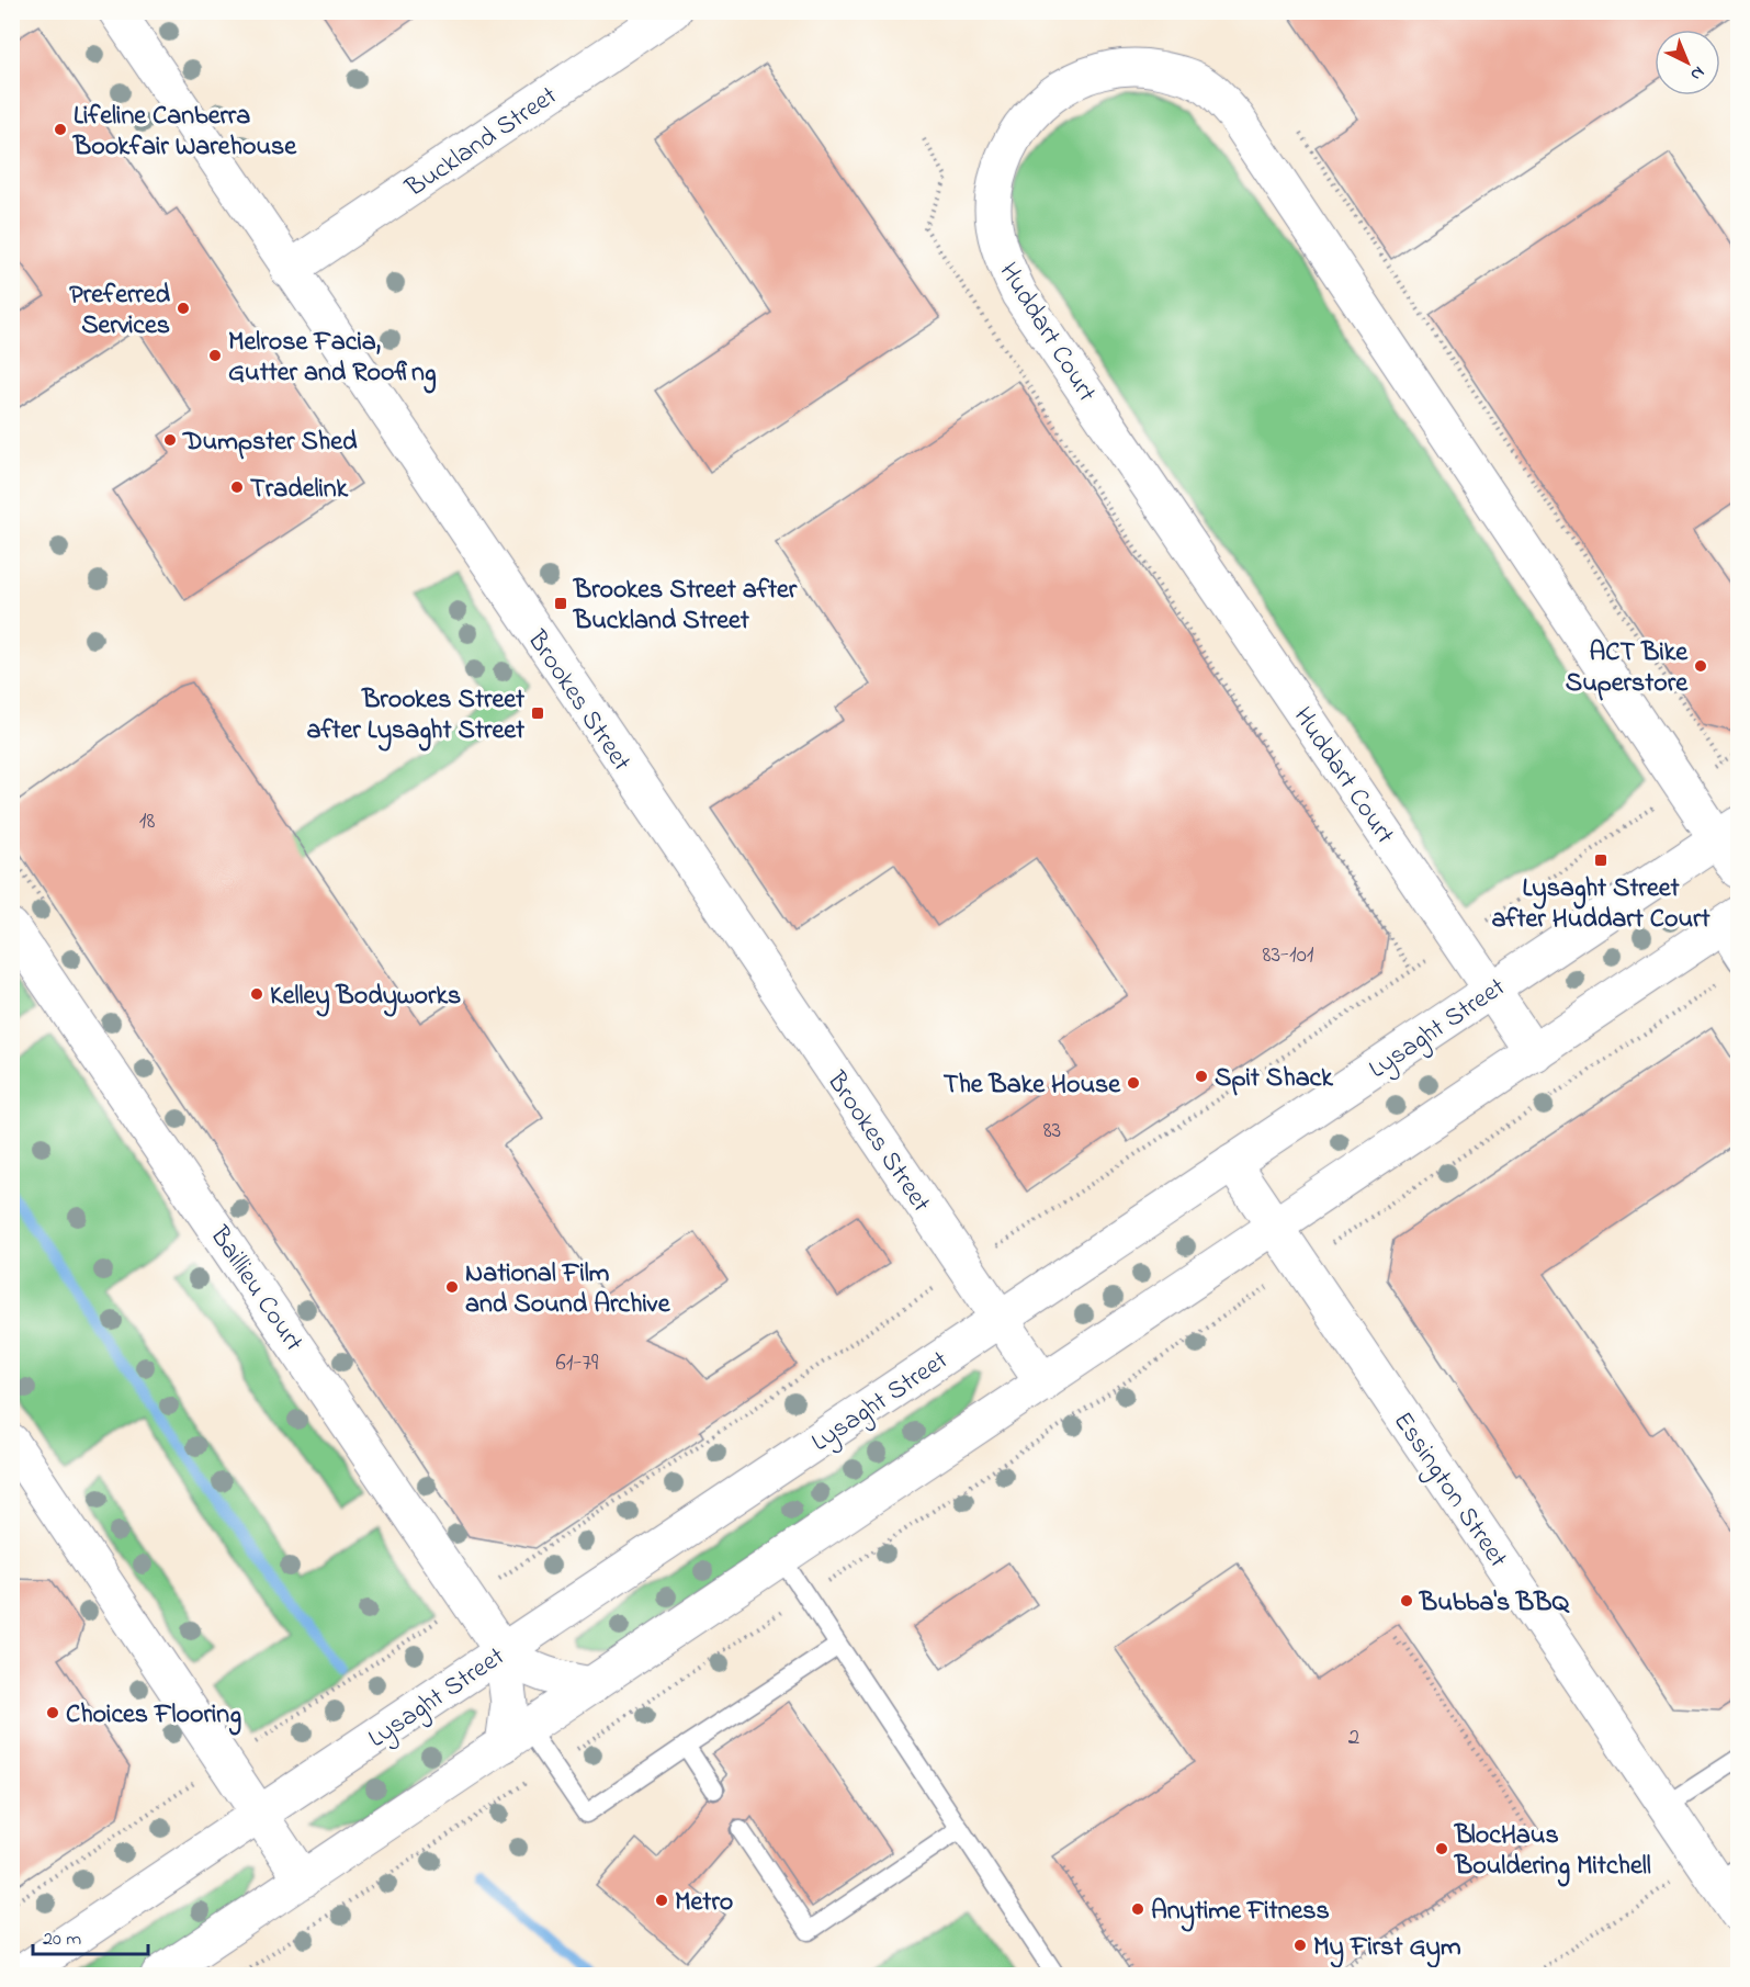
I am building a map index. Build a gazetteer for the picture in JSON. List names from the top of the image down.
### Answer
{
  "streets": {
    "street": [
      "Buckland Street",
      "Huddart Court",
      "Brookes Street",
      "Lysaght Street",
      "Baillieu Court",
      "Essington Street"
    ]
  },
  "crossings": [
    ["Buckland Street", "Brookes Street"],
    ["Huddart Court", "Lysaght Street"],
    ["Brookes Street", "Lysaght Street"],
    ["Lysaght Street", "Baillieu Court"],
    ["Lysaght Street", "Essington Street"]
  ],
  "places": {
    "other": [
      "Lifeline Canberra Bookfair Warehouse",
      "Preferred Services",
      "Melrose Facia, Gutter and Roofing",
      "Dumpster Shed",
      "Tradelink",
      "ACT Bike Superstore",
      "Kelley Bodyworks",
      "Spit Shack",
      "The Bake House",
      "National Film and Sound Archive",
      "Bubba's BBQ",
      "Choices Flooring",
      "BlocHaus Bouldering Mitchell",
      "Metro",
      "Anytime Fitness",
      "My First Gym"
    ],
    "transit": ["Brookes Street after Buckland Street", "Brookes Street after Lysaght Street", "Lysaght Street after Huddart Court"]
  },
  "house_numbers": [
    "18",
    "83-101",
    "83",
    "61-79",
    "2"
  ],
  "scale_bar": "20 m",
  "north": "bottom right"
}
